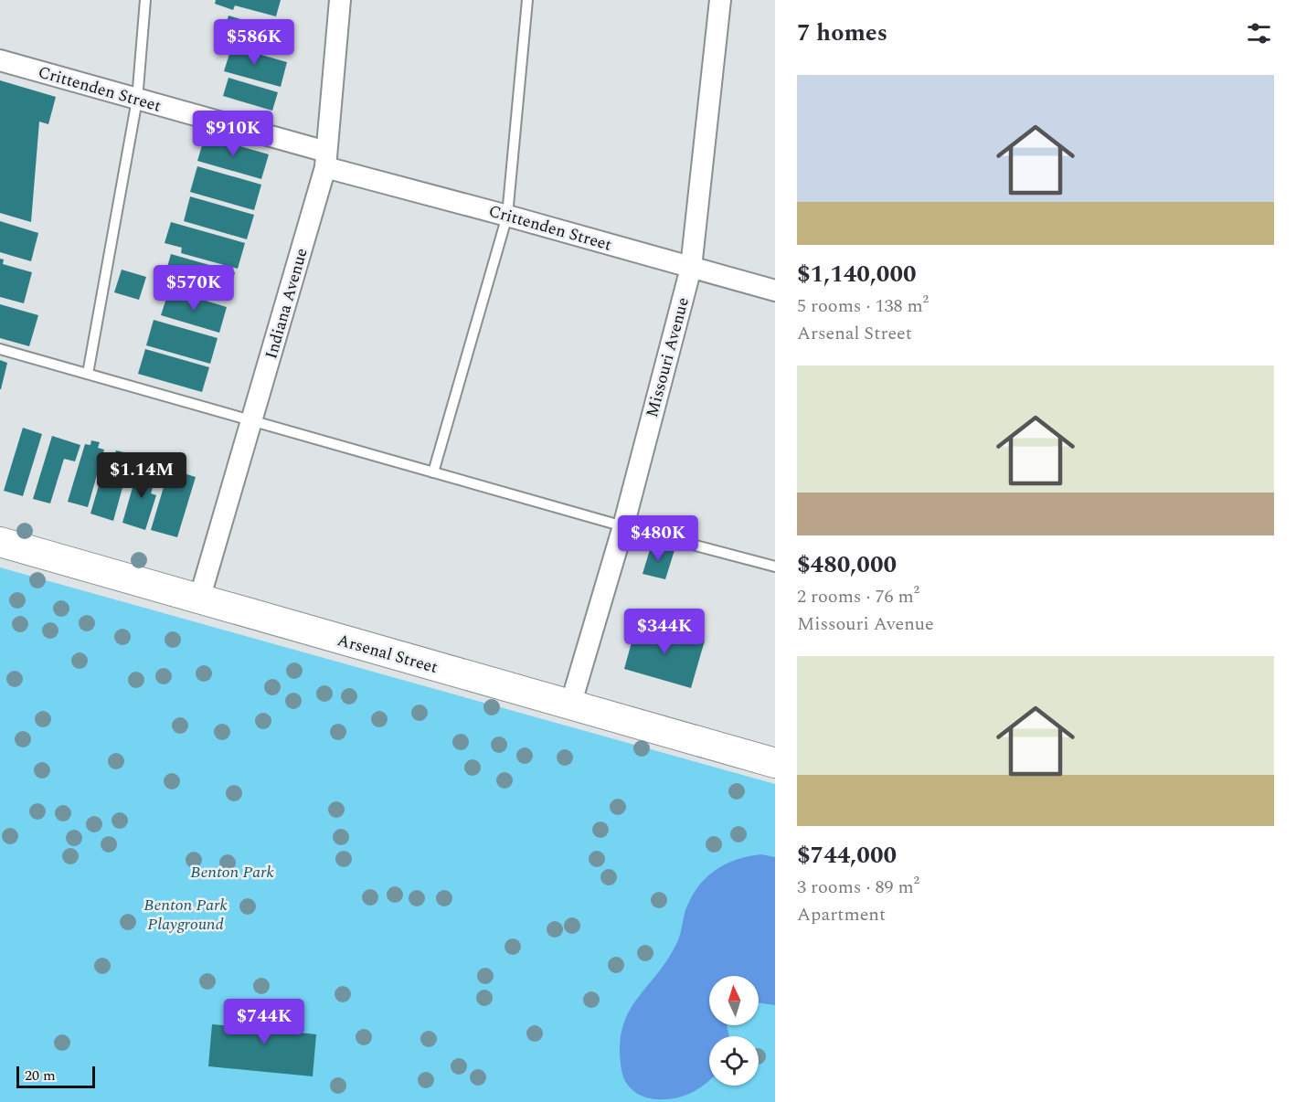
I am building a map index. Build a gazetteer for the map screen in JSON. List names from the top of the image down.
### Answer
{
  "streets": {
    "main road": ["Arsenal Street"],
    "street": ["Crittenden Street", "Indiana Avenue", "Missouri Avenue"]
  },
  "crossings": [
    ["Crittenden Street", "Indiana Avenue"],
    ["Crittenden Street", "Missouri Avenue"],
    ["Indiana Avenue", "Arsenal Street"],
    ["Missouri Avenue", "Arsenal Street"]
  ],
  "parks": ["Benton Park", "Benton Park Playground"],
  "scale_bar": "20 m",
  "north": "top",
  "page": {
    "heading": "7 homes",
    "price": [
      "$586K",
      "$910K",
      "$570K",
      "$1.14M",
      "$480K",
      "$344K",
      "$744K"
    ],
    "list": [
      {
        "name": "$1,140,000",
        "note": "5 rooms · 138 m² · Arsenal Street"
      },
      {
        "name": "$480,000",
        "note": "2 rooms · 76 m² · Missouri Avenue"
      },
      {
        "name": "$744,000",
        "note": "3 rooms · 89 m² · Apartment"
      }
    ],
    "scale": "20 m"
  }
}
